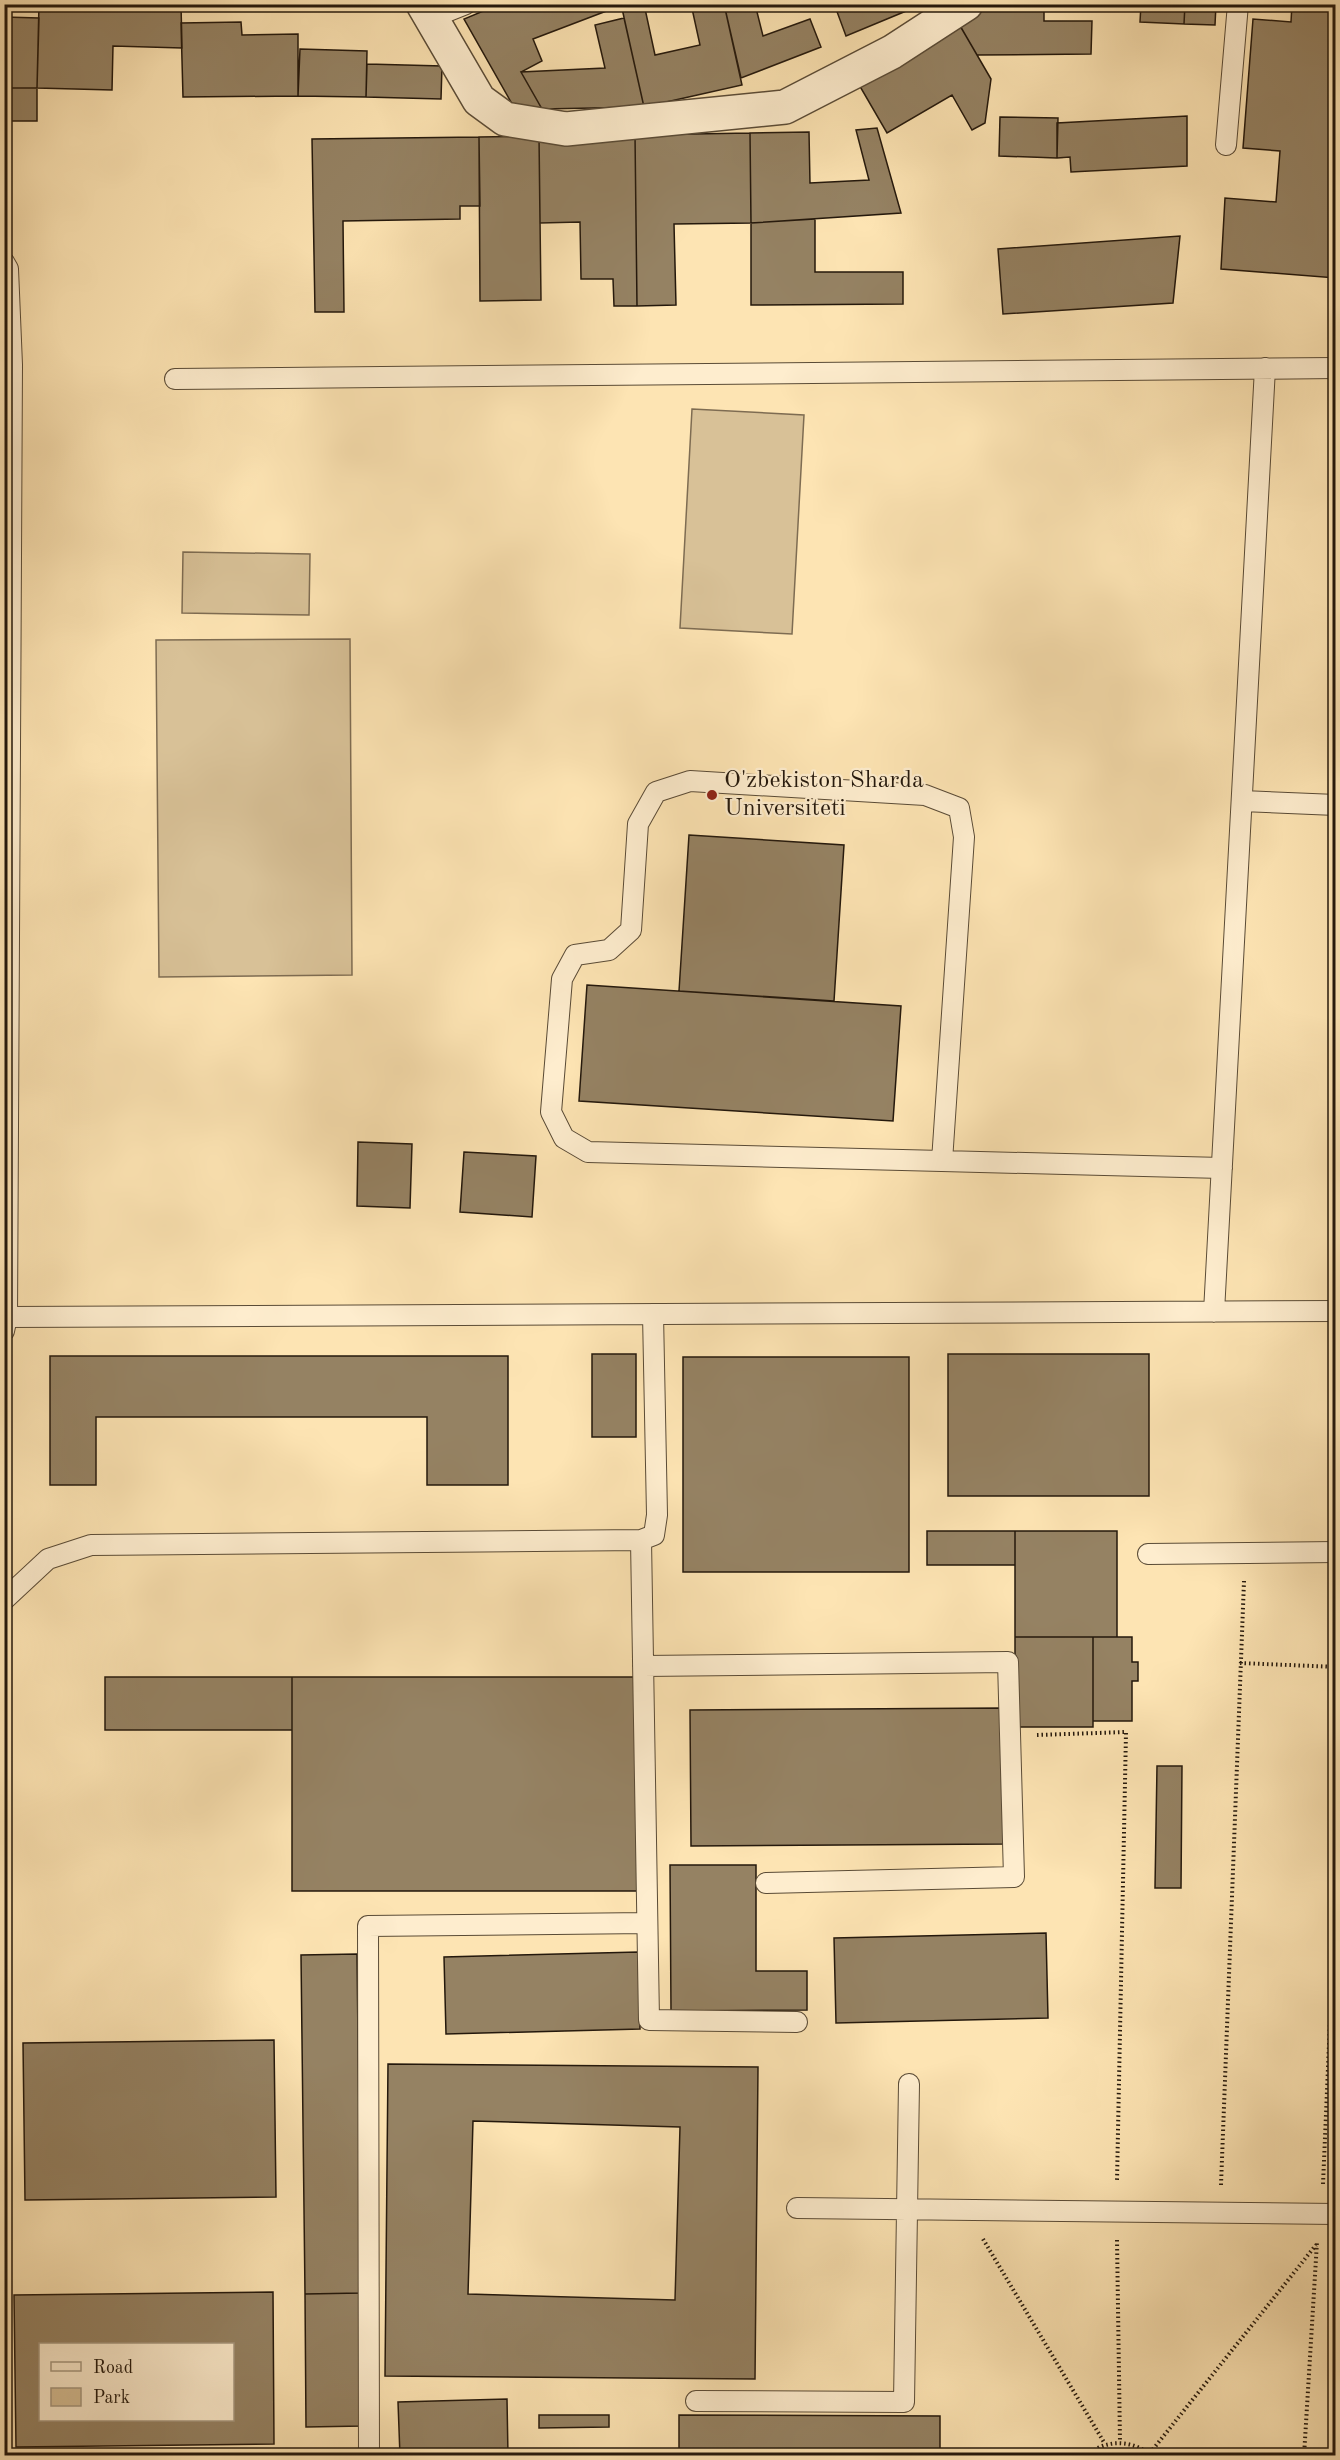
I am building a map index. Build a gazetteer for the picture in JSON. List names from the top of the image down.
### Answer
{
  "places": ["O'zbekiston Sharda Universiteti"],
  "legend": ["Road", "Park"]
}
